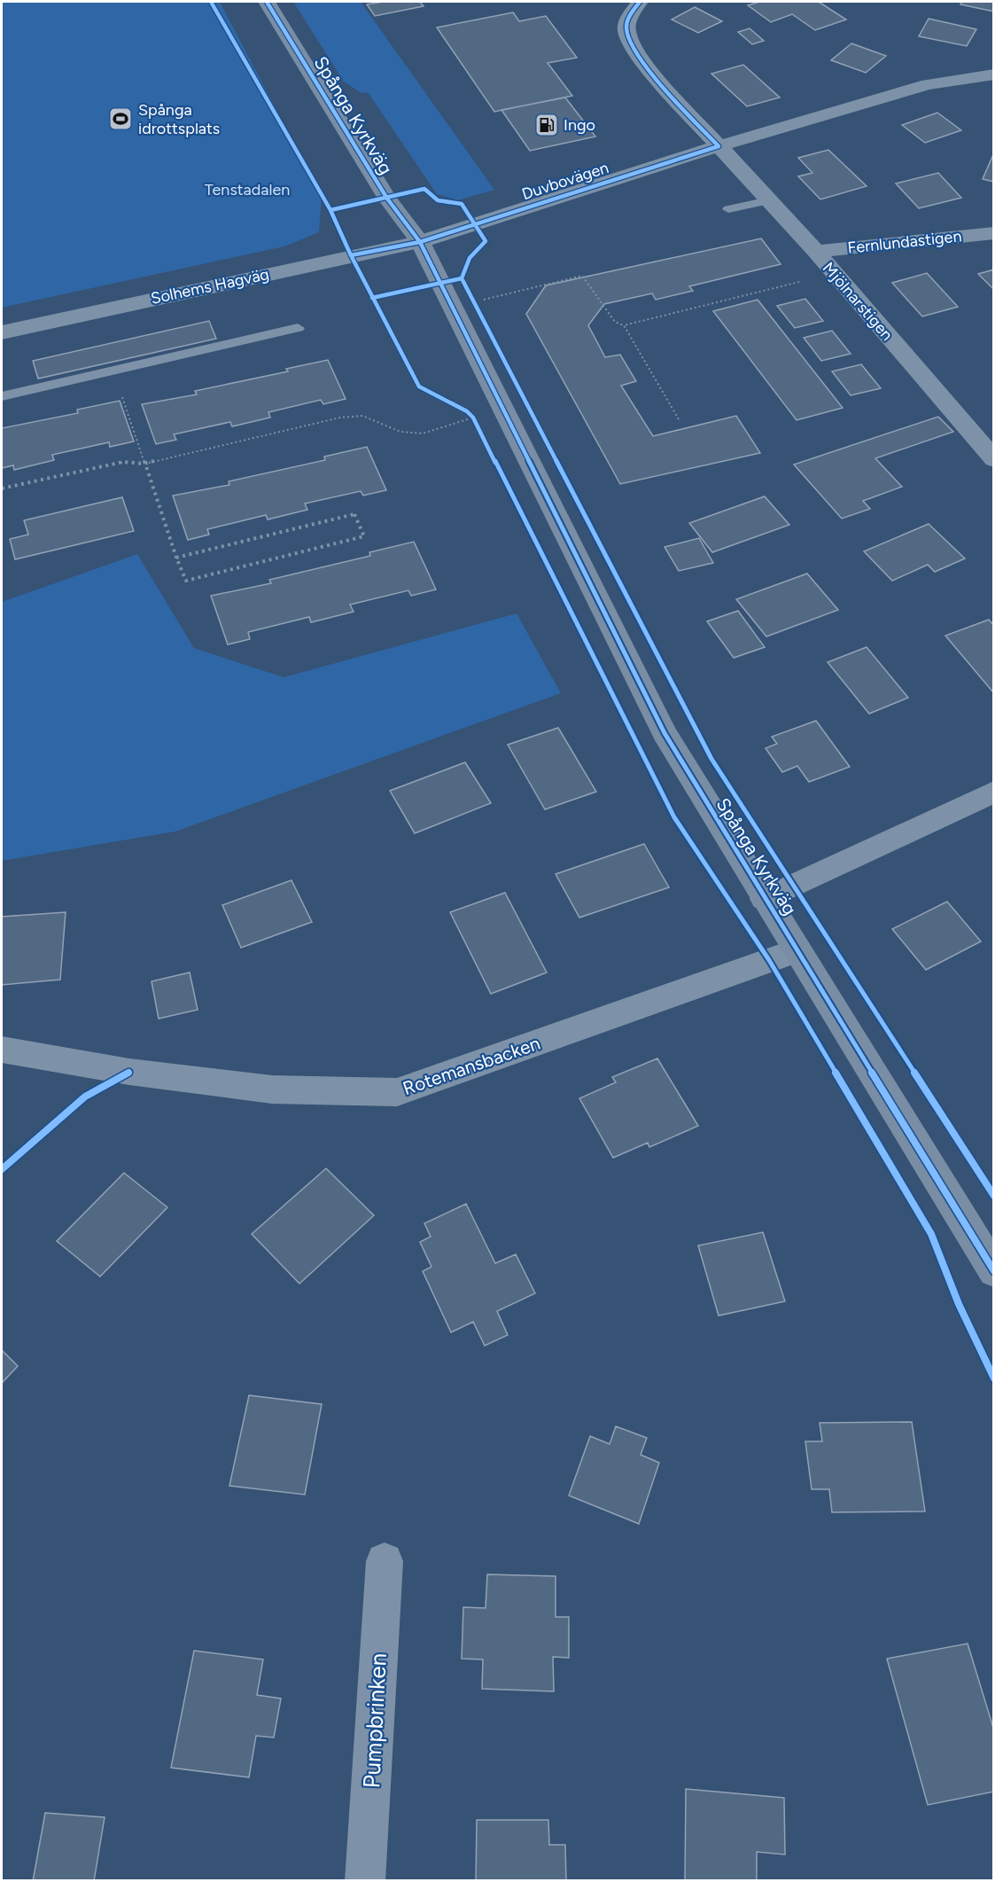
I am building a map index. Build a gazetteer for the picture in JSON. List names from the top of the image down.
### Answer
{
  "streets": {
    "street": [
      "Spånga Kyrkväg",
      "Duvbovägen",
      "Fernlundastigen",
      "Solhems Hagväg",
      "Mjölnarstigen",
      "Rotemansbacken",
      "Pumpbrinken"
    ]
  },
  "crossings": [
    ["Spånga Kyrkväg", "Duvbovägen"],
    ["Spånga Kyrkväg", "Solhems Hagväg"],
    ["Spånga Kyrkväg", "Rotemansbacken"],
    ["Duvbovägen", "Solhems Hagväg"],
    ["Duvbovägen", "Mjölnarstigen"],
    ["Fernlundastigen", "Mjölnarstigen"]
  ],
  "parks": ["Tenstadalen"],
  "places": {
    "sports": ["Spånga idrottsplats"],
    "fuel station": ["Ingo"]
  }
}
